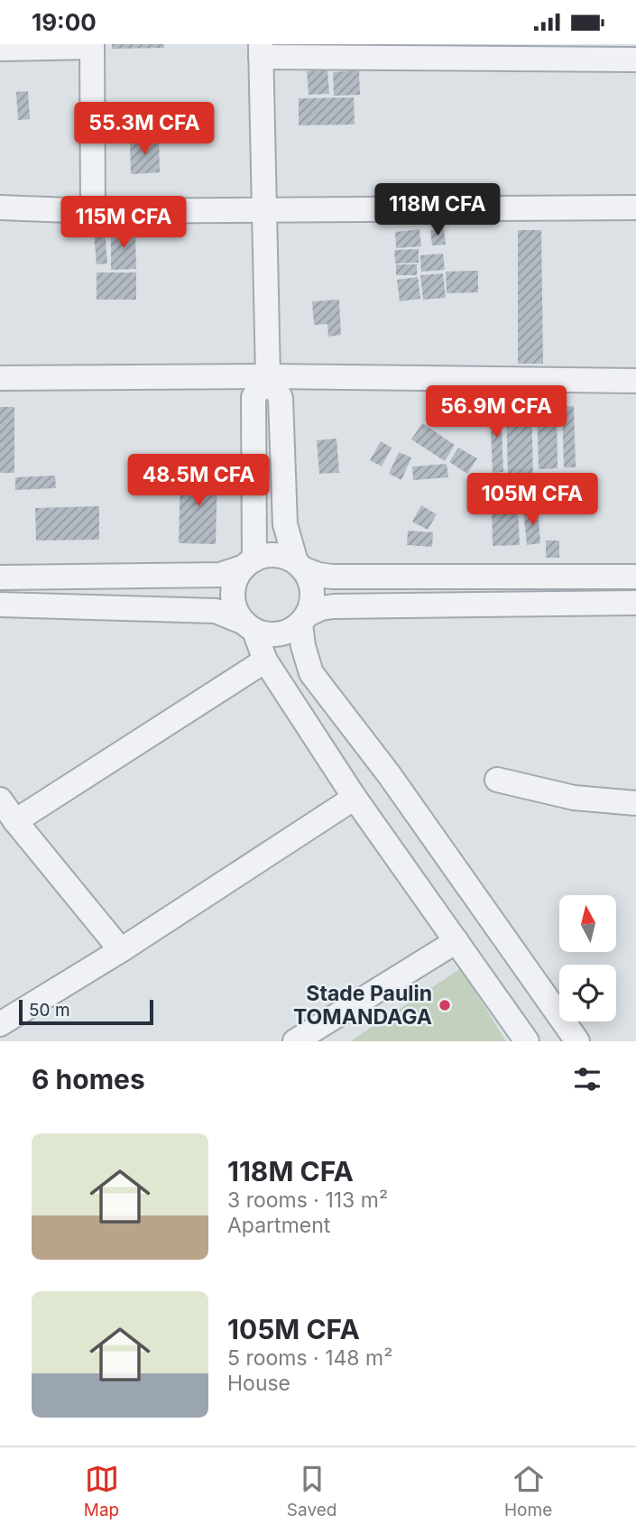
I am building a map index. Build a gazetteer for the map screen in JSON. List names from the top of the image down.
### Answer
{
  "places": ["Stade Paulin TOMANDAGA"],
  "scale_bar": "50 m",
  "north": "top",
  "page": {
    "status": "19:00",
    "price": [
      "55.3M CFA",
      "118M CFA",
      "115M CFA",
      "56.9M CFA",
      "48.5M CFA",
      "105M CFA"
    ],
    "scale": "50 m",
    "heading": "6 homes",
    "list": [
      {
        "name": "118M CFA",
        "note": "3 rooms · 113 m² · Apartment"
      },
      {
        "name": "105M CFA",
        "note": "5 rooms · 148 m² · House"
      }
    ],
    "tabs": ["Map", "Saved", "Home"]
  }
}
